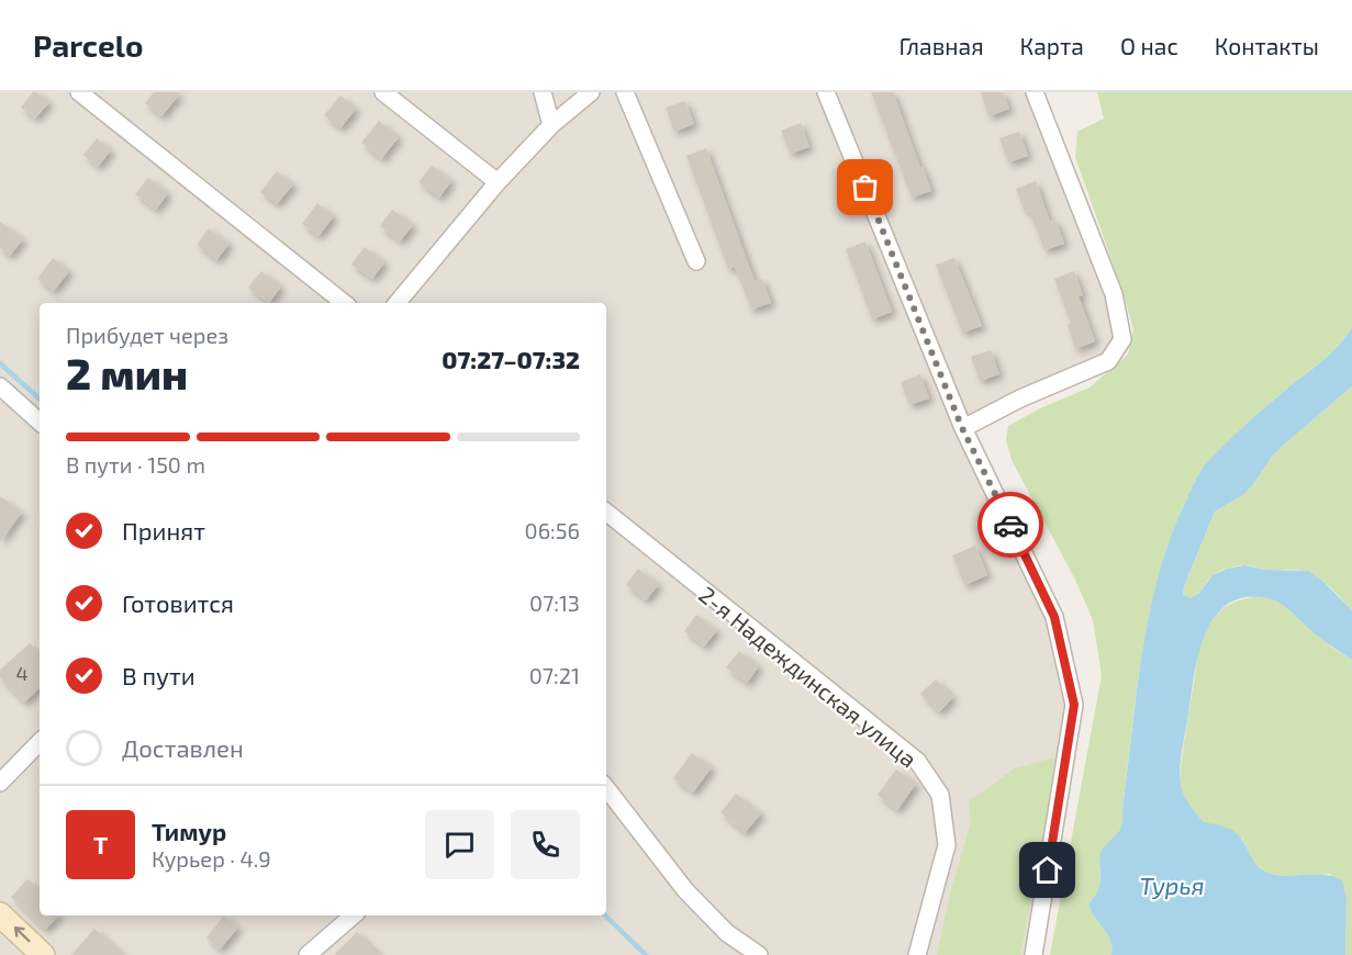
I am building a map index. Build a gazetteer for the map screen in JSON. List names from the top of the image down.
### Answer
{
  "streets": {
    "street": ["2-я Надеждинская улица"]
  },
  "water": ["Турья"],
  "house_numbers": ["4"],
  "page": {
    "header": "Parcelo",
    "nav": [
      "Главная",
      "Карта",
      "О нас",
      "Контакты"
    ],
    "heading": ["2 мин", "Прибудет через", "07:27–07:32"],
    "panel": ["Тимур", "Курьер · 4.9"],
    "bar": "В пути · 150 m",
    "list": [
      ["Принят", "06:56"],
      ["Готовится", "07:13"],
      ["В пути", "07:21"],
      "Доставлен"
    ],
    "round": "Т"
  }
}
